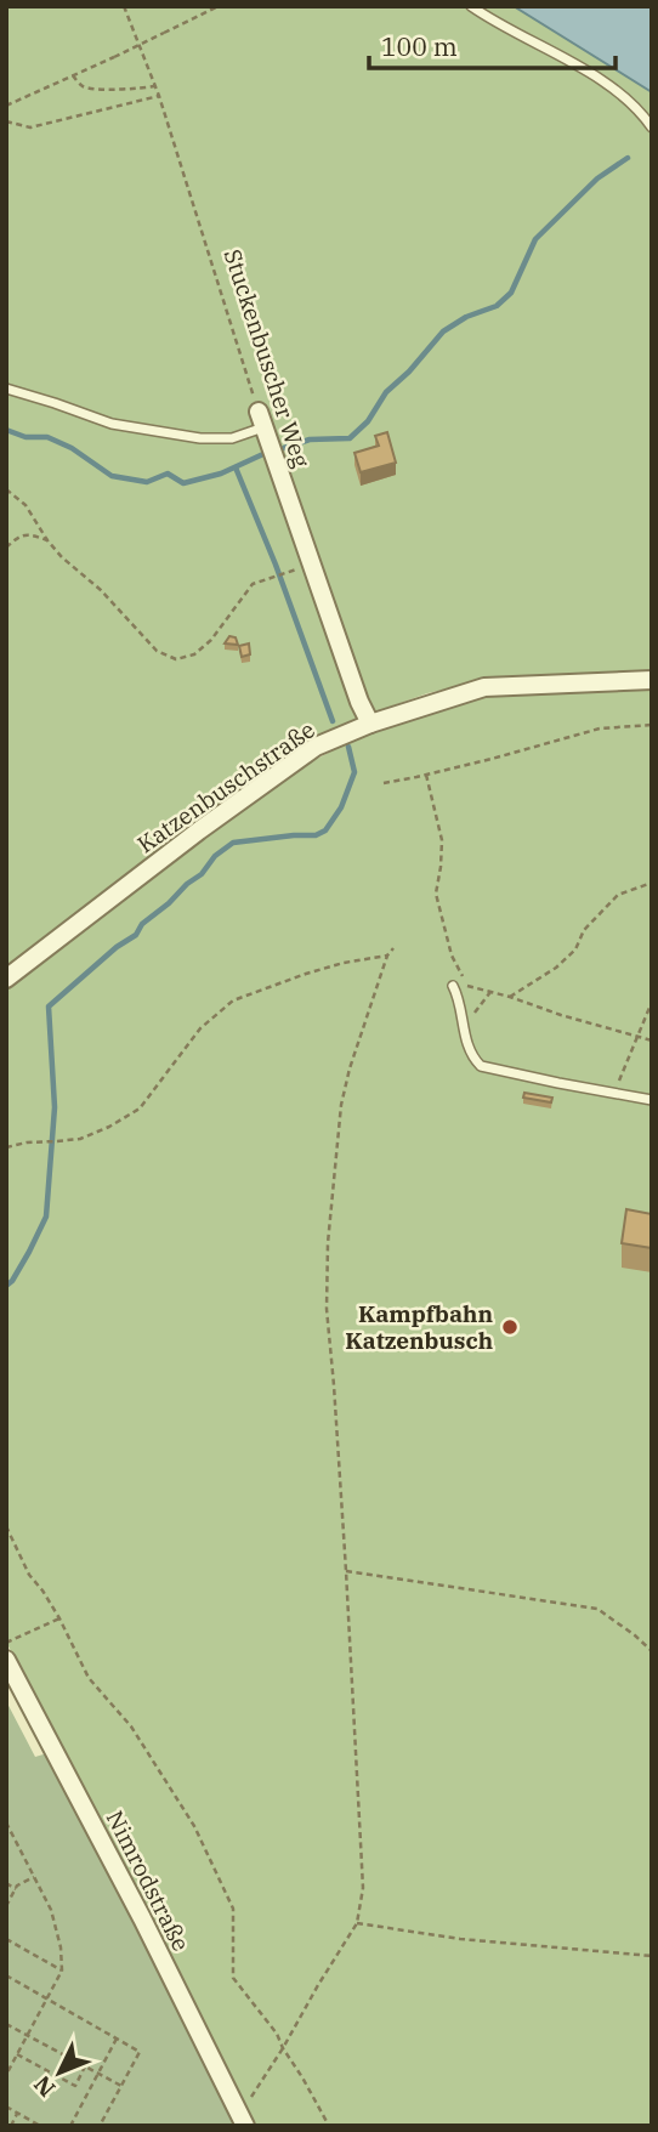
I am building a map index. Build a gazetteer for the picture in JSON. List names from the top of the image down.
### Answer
{
  "streets": {
    "street": ["Stuckenbuscher Weg", "Katzenbuschstraße", "Nimrodstraße"]
  },
  "crossings": [
    ["Stuckenbuscher Weg", "Katzenbuschstraße"]
  ],
  "places": ["Kampfbahn Katzenbusch"],
  "scale_bar": "100 m",
  "north": "bottom left"
}
